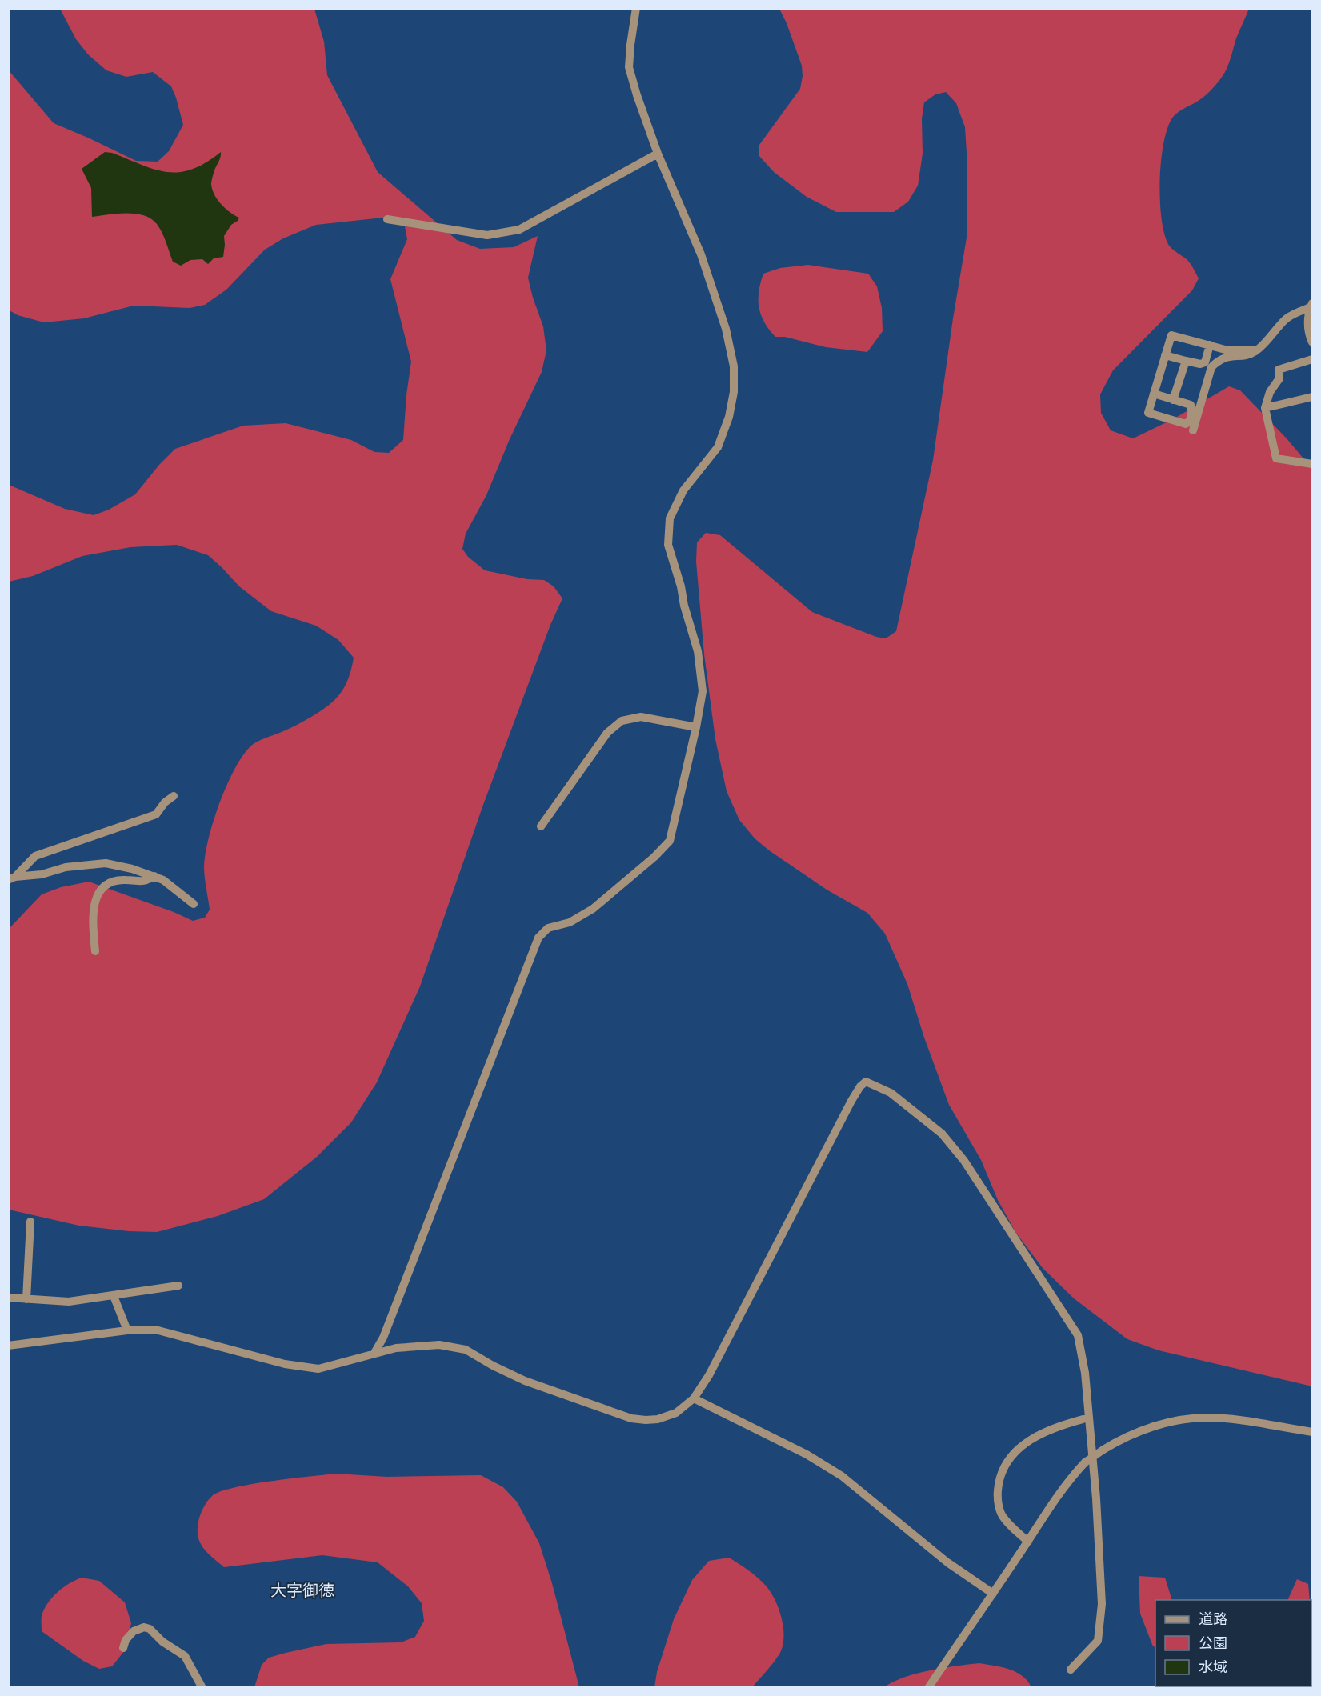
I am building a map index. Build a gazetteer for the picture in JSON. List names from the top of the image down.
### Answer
{
  "districts": ["大字御徳"],
  "legend": ["道路", "公園", "水域"]
}
